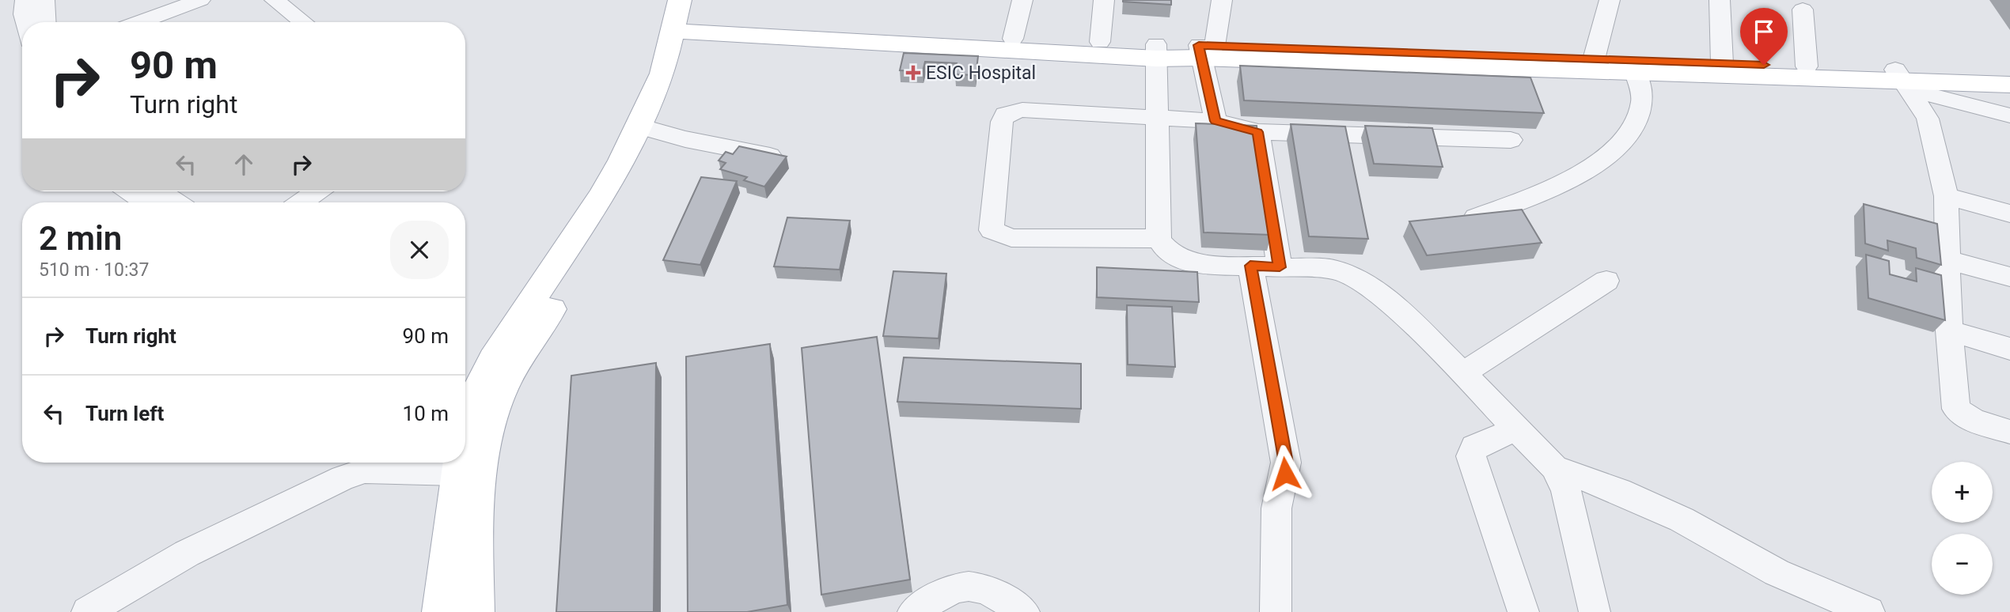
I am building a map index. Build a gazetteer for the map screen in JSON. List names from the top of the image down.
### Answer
{
  "places": {
    "health": ["ESIC Hospital"]
  },
  "page": {
    "turn": ["90 m", "Turn right"],
    "heading": ["2 min", "510 m · 10:37"],
    "list": [
      {
        "name": "Turn right",
        "value": "90 m"
      },
      {
        "name": "Turn left",
        "value": "10 m"
      }
    ],
    "map_buttons": ["+", "−"]
  }
}
